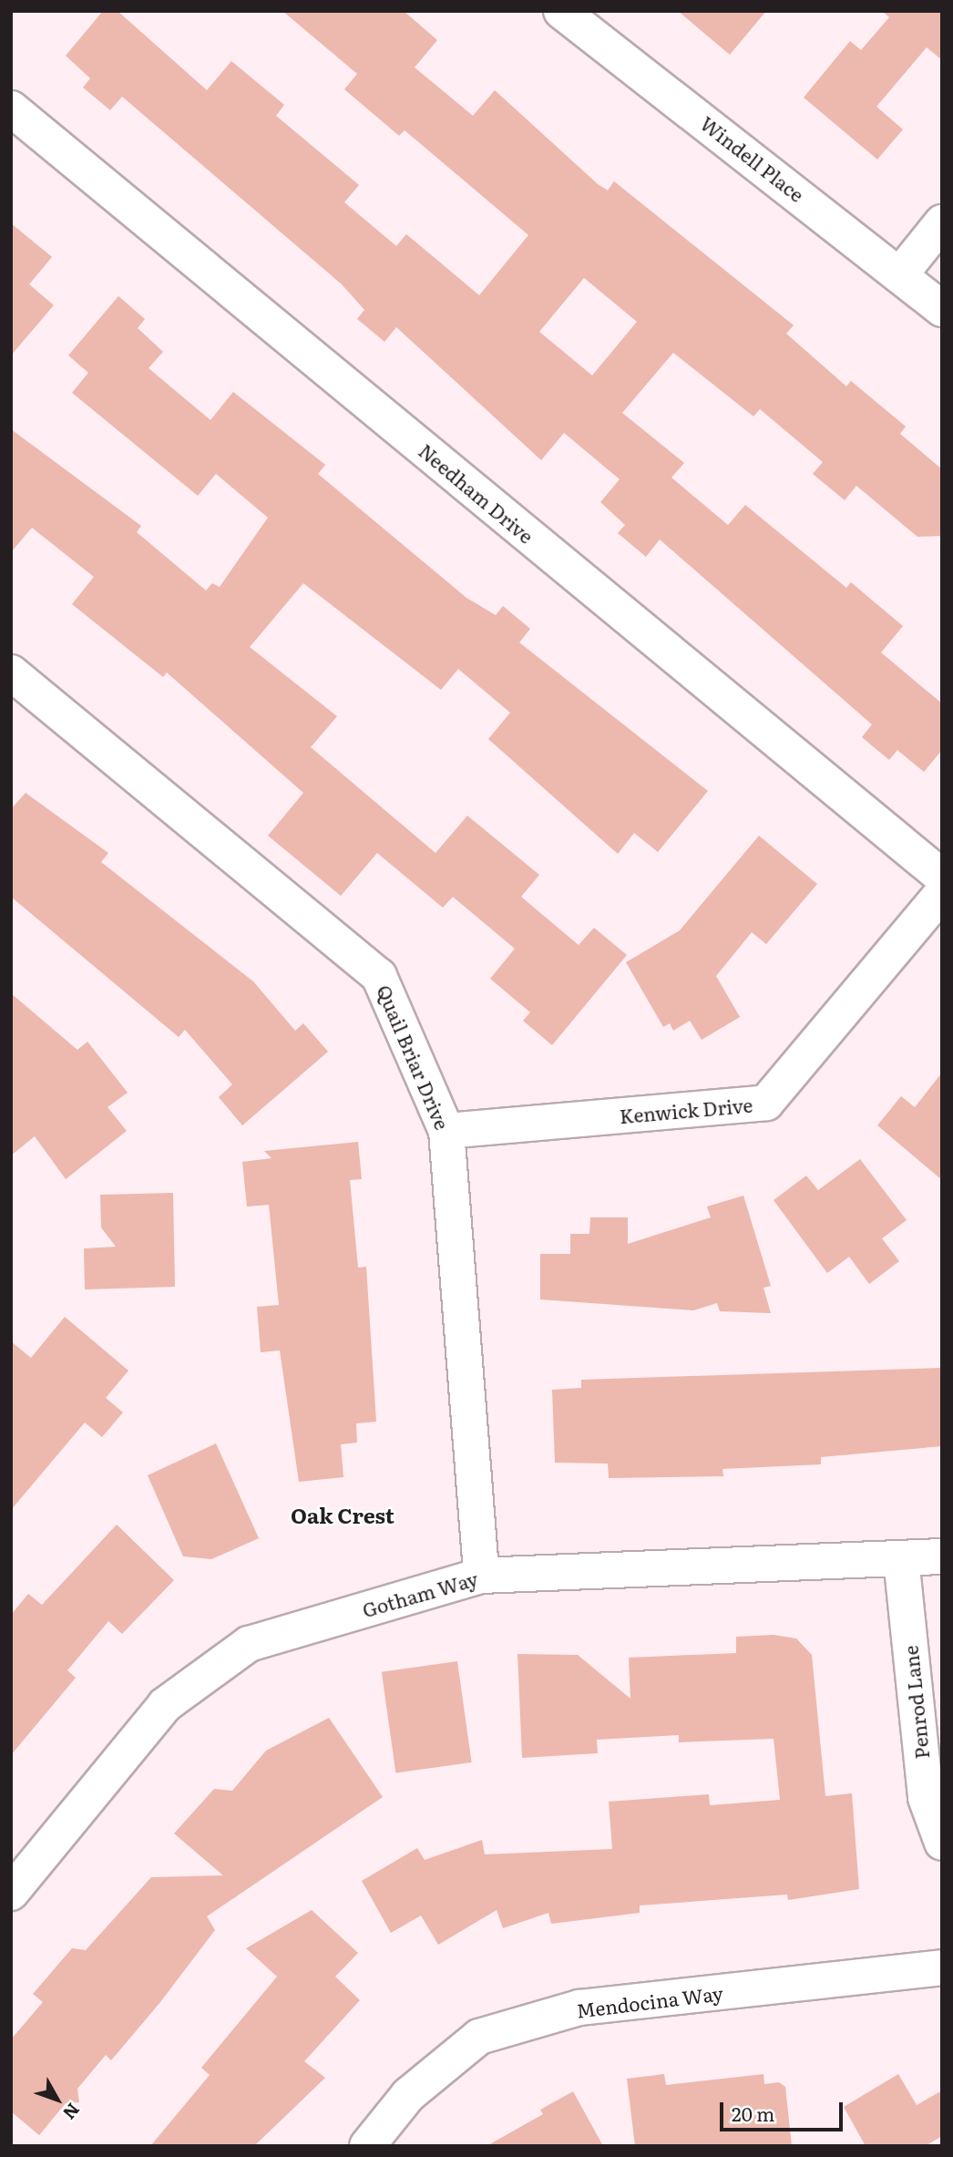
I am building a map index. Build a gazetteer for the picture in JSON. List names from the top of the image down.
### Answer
{
  "streets": {
    "street": [
      "Windell Place",
      "Needham Drive",
      "Quail Briar Drive",
      "Kenwick Drive",
      "Gotham Way",
      "Penrod Lane",
      "Mendocina Way"
    ]
  },
  "crossings": [
    ["Quail Briar Drive", "Kenwick Drive"],
    ["Quail Briar Drive", "Gotham Way"],
    ["Gotham Way", "Penrod Lane"]
  ],
  "districts": ["Oak Crest"],
  "scale_bar": "20 m",
  "north": "bottom right"
}
